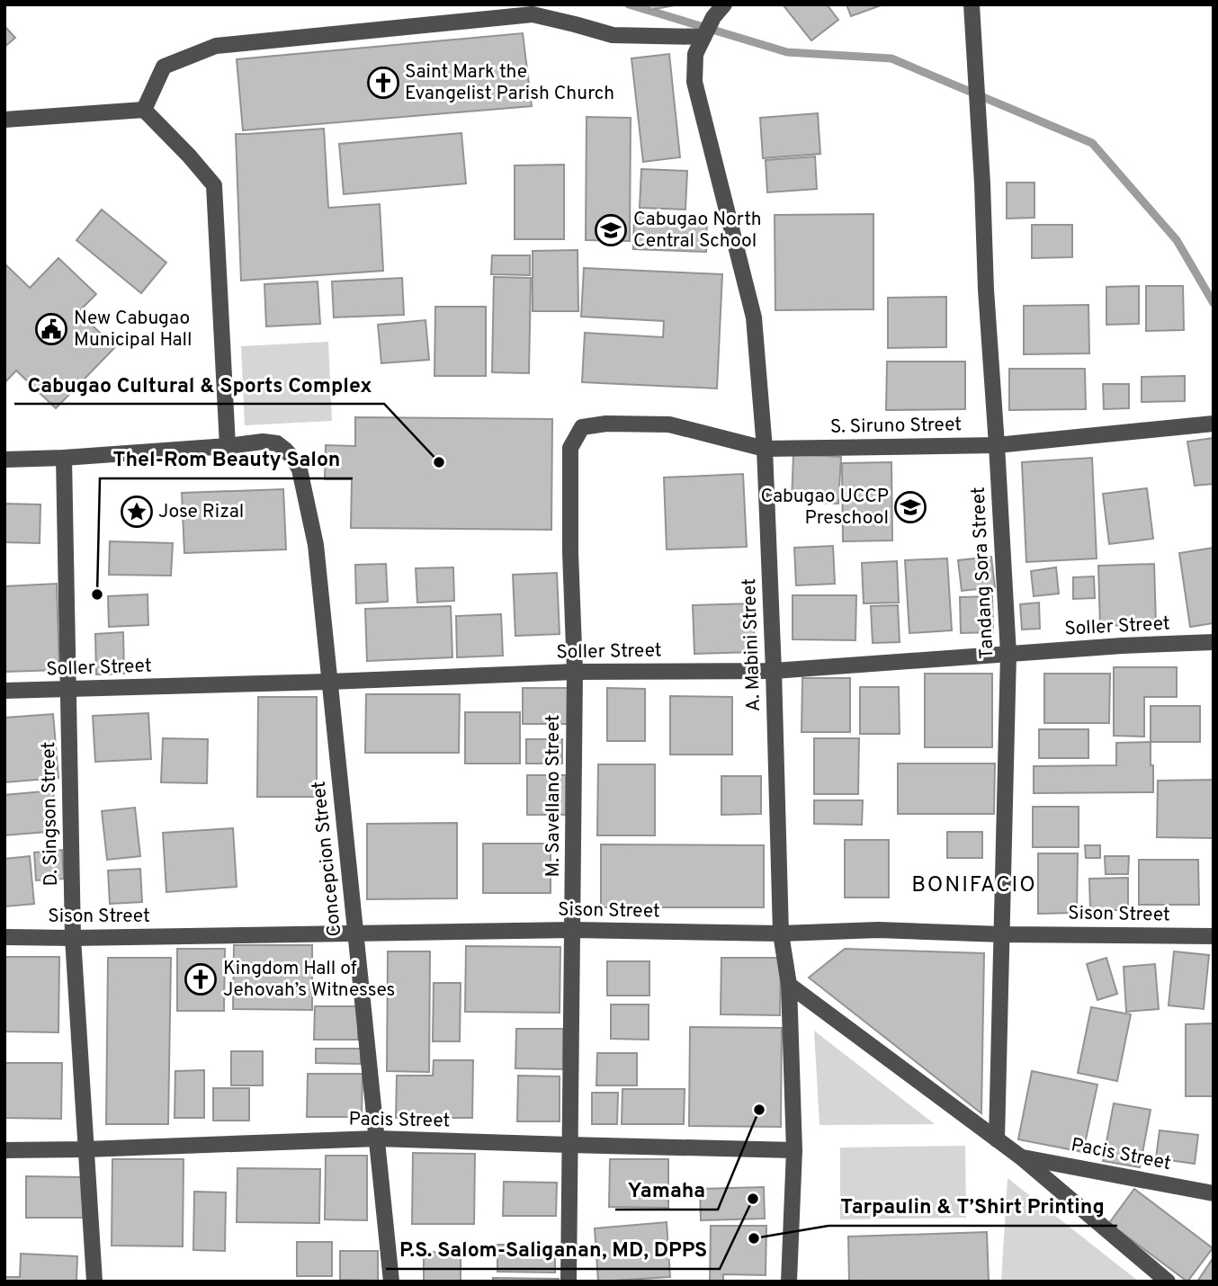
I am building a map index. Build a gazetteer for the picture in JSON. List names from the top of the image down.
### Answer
{
  "streets": {
    "street": [
      "S. Siruno Street",
      "Tandang Sora Street",
      "Soller Street",
      "A. Mabini Street",
      "M. Savellano Street",
      "D. Singson Street",
      "Concepcion Street",
      "Sison Street",
      "Pacis Street"
    ]
  },
  "crossings": [
    ["S. Siruno Street", "Tandang Sora Street"],
    ["S. Siruno Street", "A. Mabini Street"],
    ["S. Siruno Street", "M. Savellano Street"],
    ["Tandang Sora Street", "Soller Street"],
    ["Tandang Sora Street", "Sison Street"],
    ["Soller Street", "A. Mabini Street"],
    ["Soller Street", "M. Savellano Street"],
    ["Soller Street", "D. Singson Street"],
    ["Soller Street", "Concepcion Street"],
    ["A. Mabini Street", "Sison Street"],
    ["A. Mabini Street", "Pacis Street"],
    ["M. Savellano Street", "Sison Street"],
    ["M. Savellano Street", "Pacis Street"],
    ["D. Singson Street", "Concepcion Street"],
    ["D. Singson Street", "Sison Street"],
    ["D. Singson Street", "Pacis Street"],
    ["Concepcion Street", "Sison Street"],
    ["Concepcion Street", "Pacis Street"]
  ],
  "districts": ["BONIFACIO"],
  "places": {
    "church": ["Saint Mark the Evangelist Parish Church", "Kingdom Hall of Jehovah’s Witnesses"],
    "school or university": ["Cabugao North Central School", "Cabugao UCCP Preschool"],
    "public building": ["New Cabugao Municipal Hall"],
    "other": [
      "Cabugao Cultural & Sports Complex",
      "Thel-Rom Beauty Salon",
      "Yamaha",
      "P.S. Salom-Saliganan, MD, DPPS",
      "Tarpaulin & T’Shirt Printing"
    ],
    "place": ["Jose Rizal"]
  }
}
